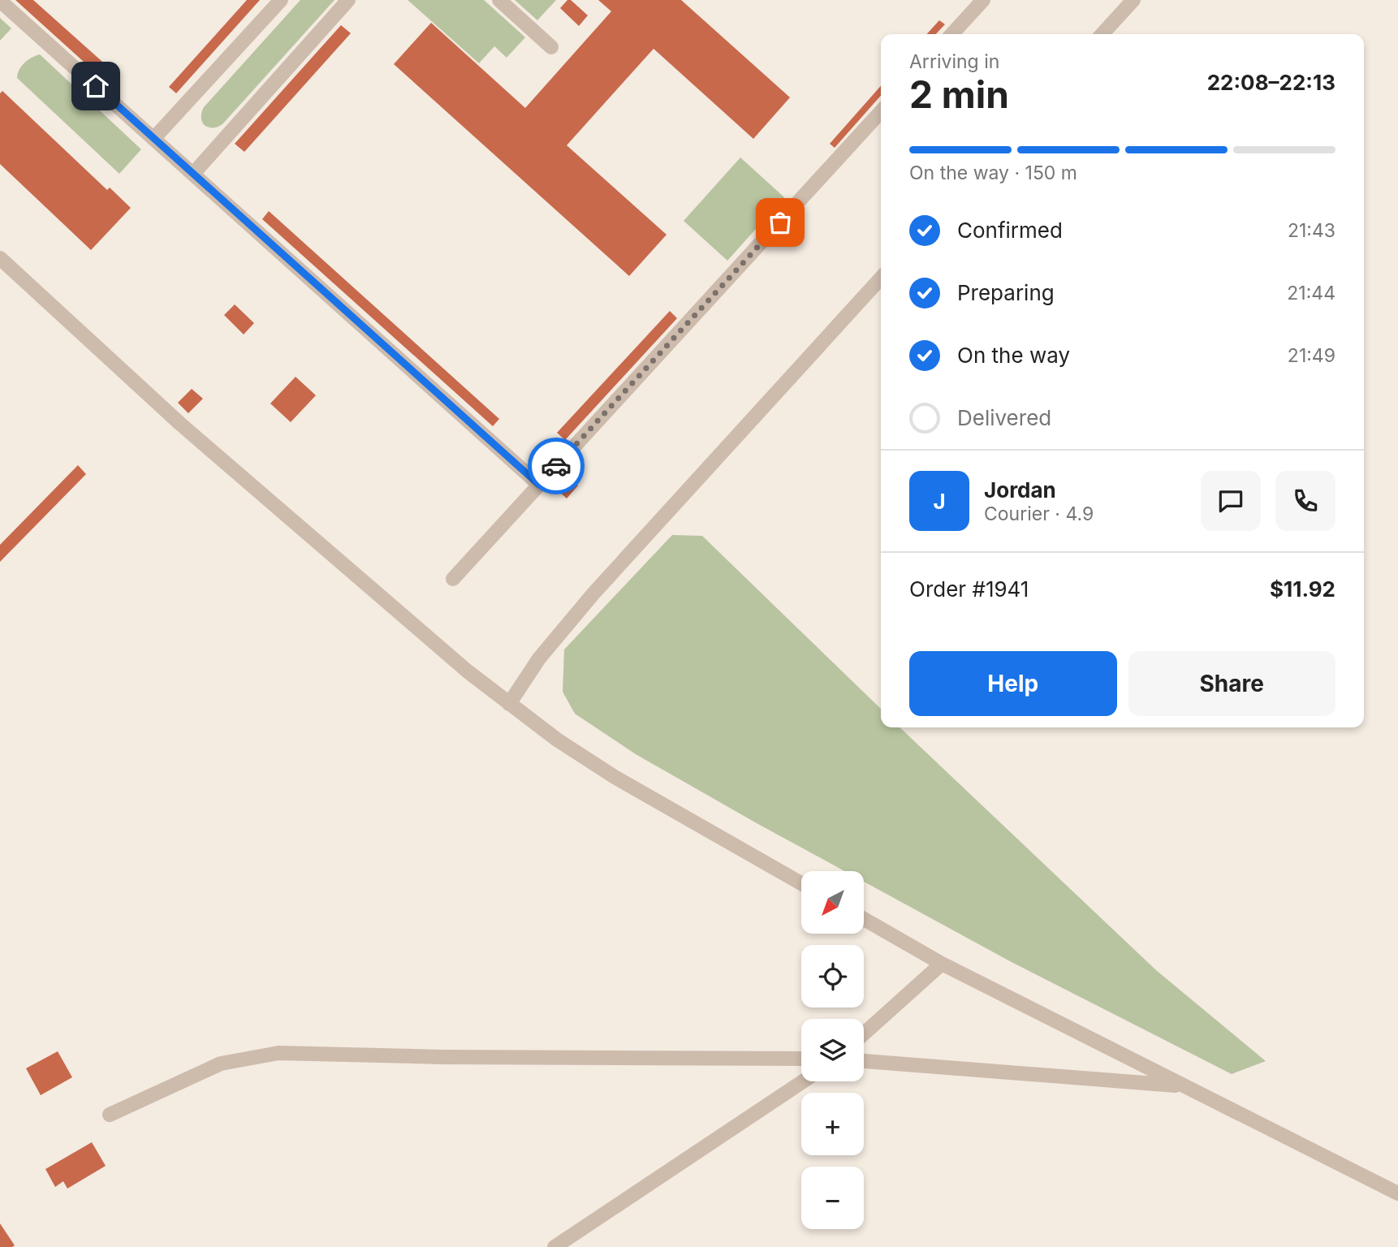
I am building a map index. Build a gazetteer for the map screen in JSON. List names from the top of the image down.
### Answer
{
  "north": "bottom left",
  "page": {
    "heading": ["2 min", "Arriving in", "22:08–22:13"],
    "panel": [
      "Jordan",
      "Courier · 4.9",
      "Order #1941",
      "$11.92"
    ],
    "bar": "On the way · 150 m",
    "list": [
      ["Confirmed", "21:43"],
      ["Preparing", "21:44"],
      ["On the way", "21:49"],
      "Delivered"
    ],
    "round": "J",
    "buttons": ["Help", "Share"],
    "map_buttons": ["+", "−"]
  }
}
